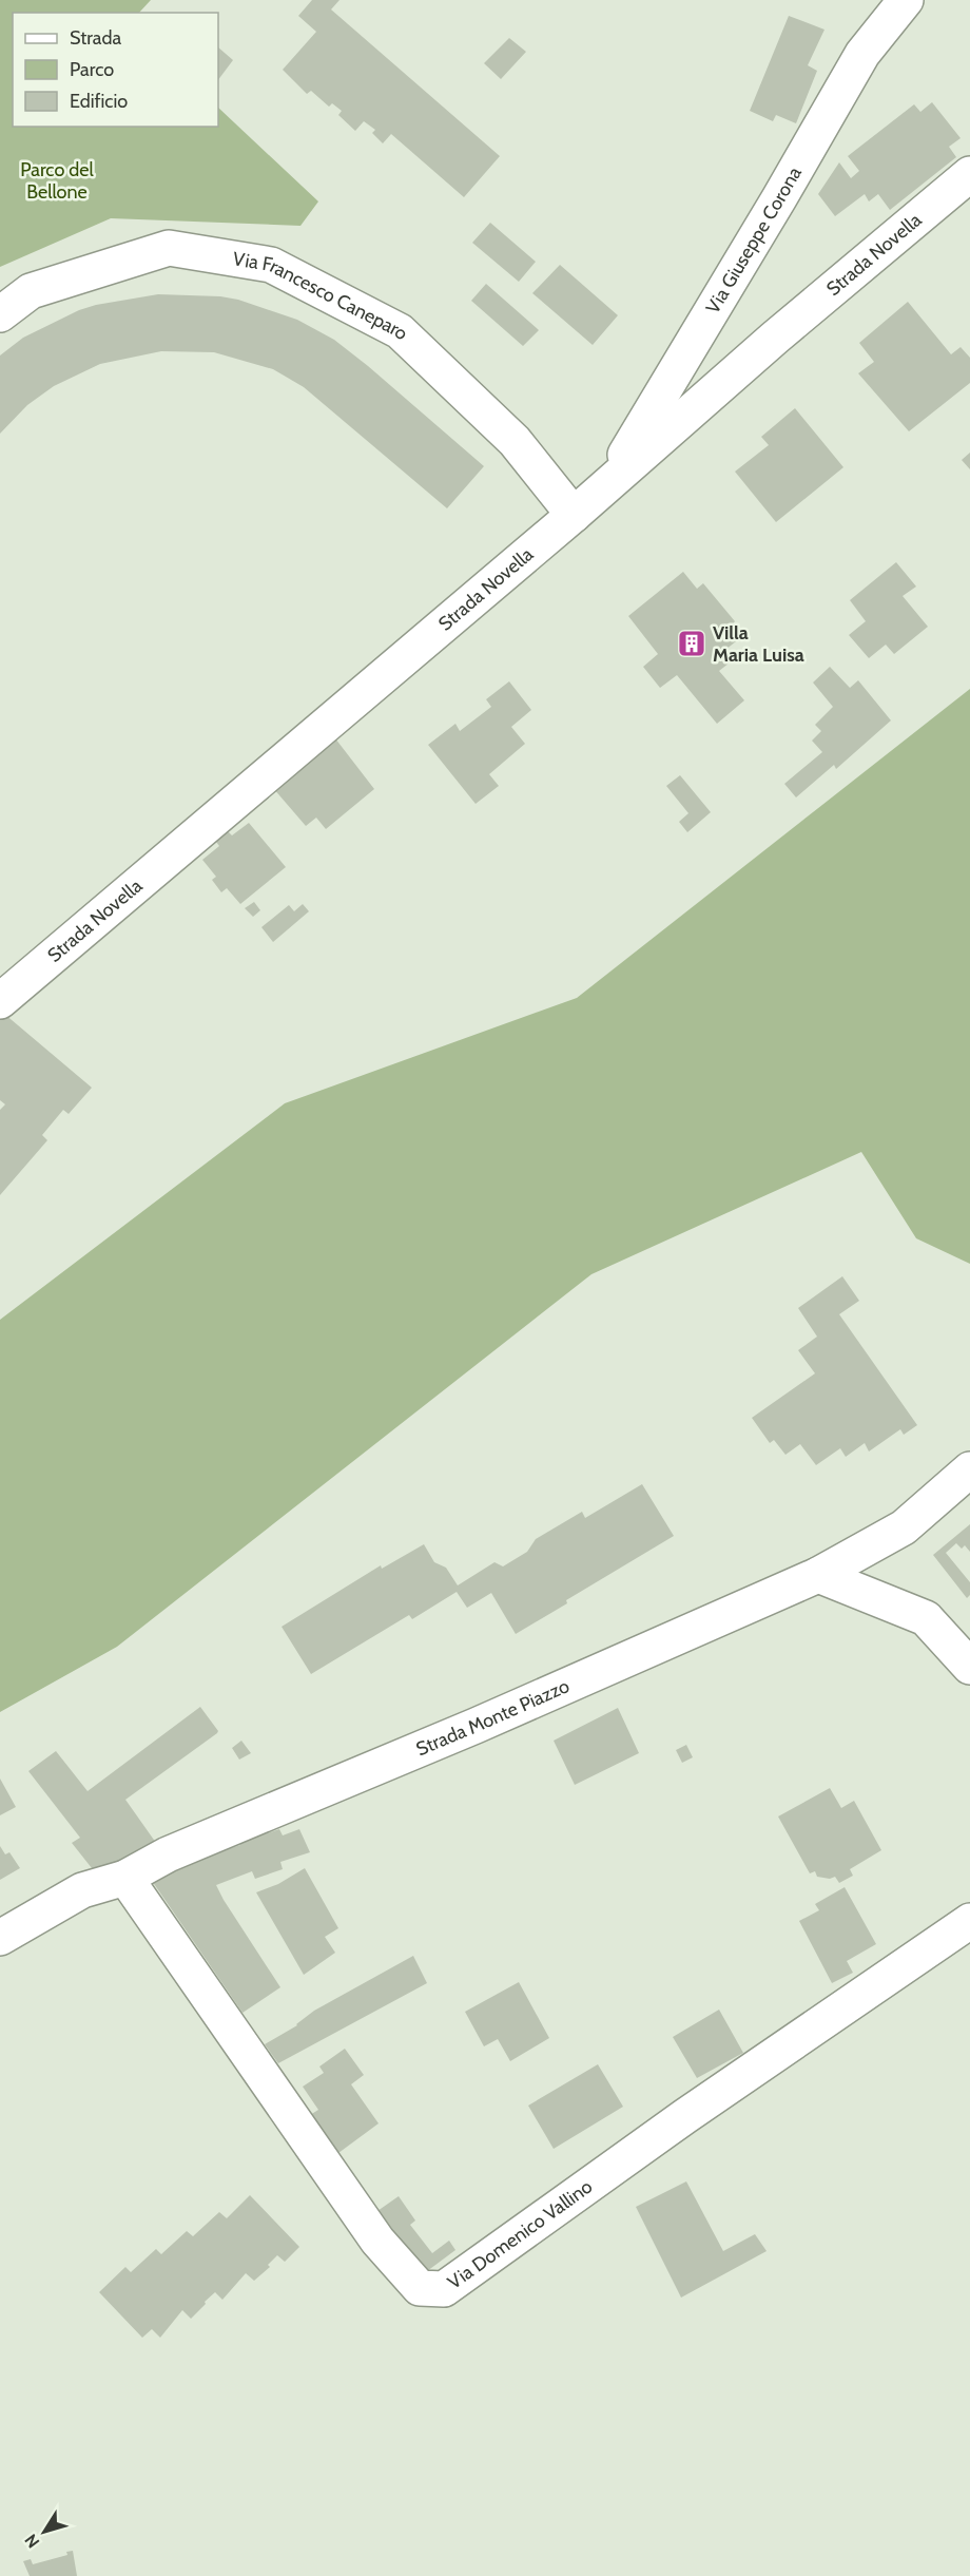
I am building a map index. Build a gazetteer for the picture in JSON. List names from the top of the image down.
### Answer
{
  "streets": {
    "street": [
      "Via Giuseppe Corona",
      "Strada Novella",
      "Via Francesco Caneparo",
      "Strada Monte Piazzo",
      "Via Domenico Vallino"
    ]
  },
  "crossings": [
    ["Via Giuseppe Corona", "Strada Novella"],
    ["Strada Novella", "Via Francesco Caneparo"],
    ["Strada Monte Piazzo", "Via Domenico Vallino"]
  ],
  "parks": ["Parco del Bellone"],
  "places": {
    "building": ["Villa Maria Luisa"]
  },
  "legend": ["Strada", "Parco", "Edificio"],
  "north": "bottom left"
}
